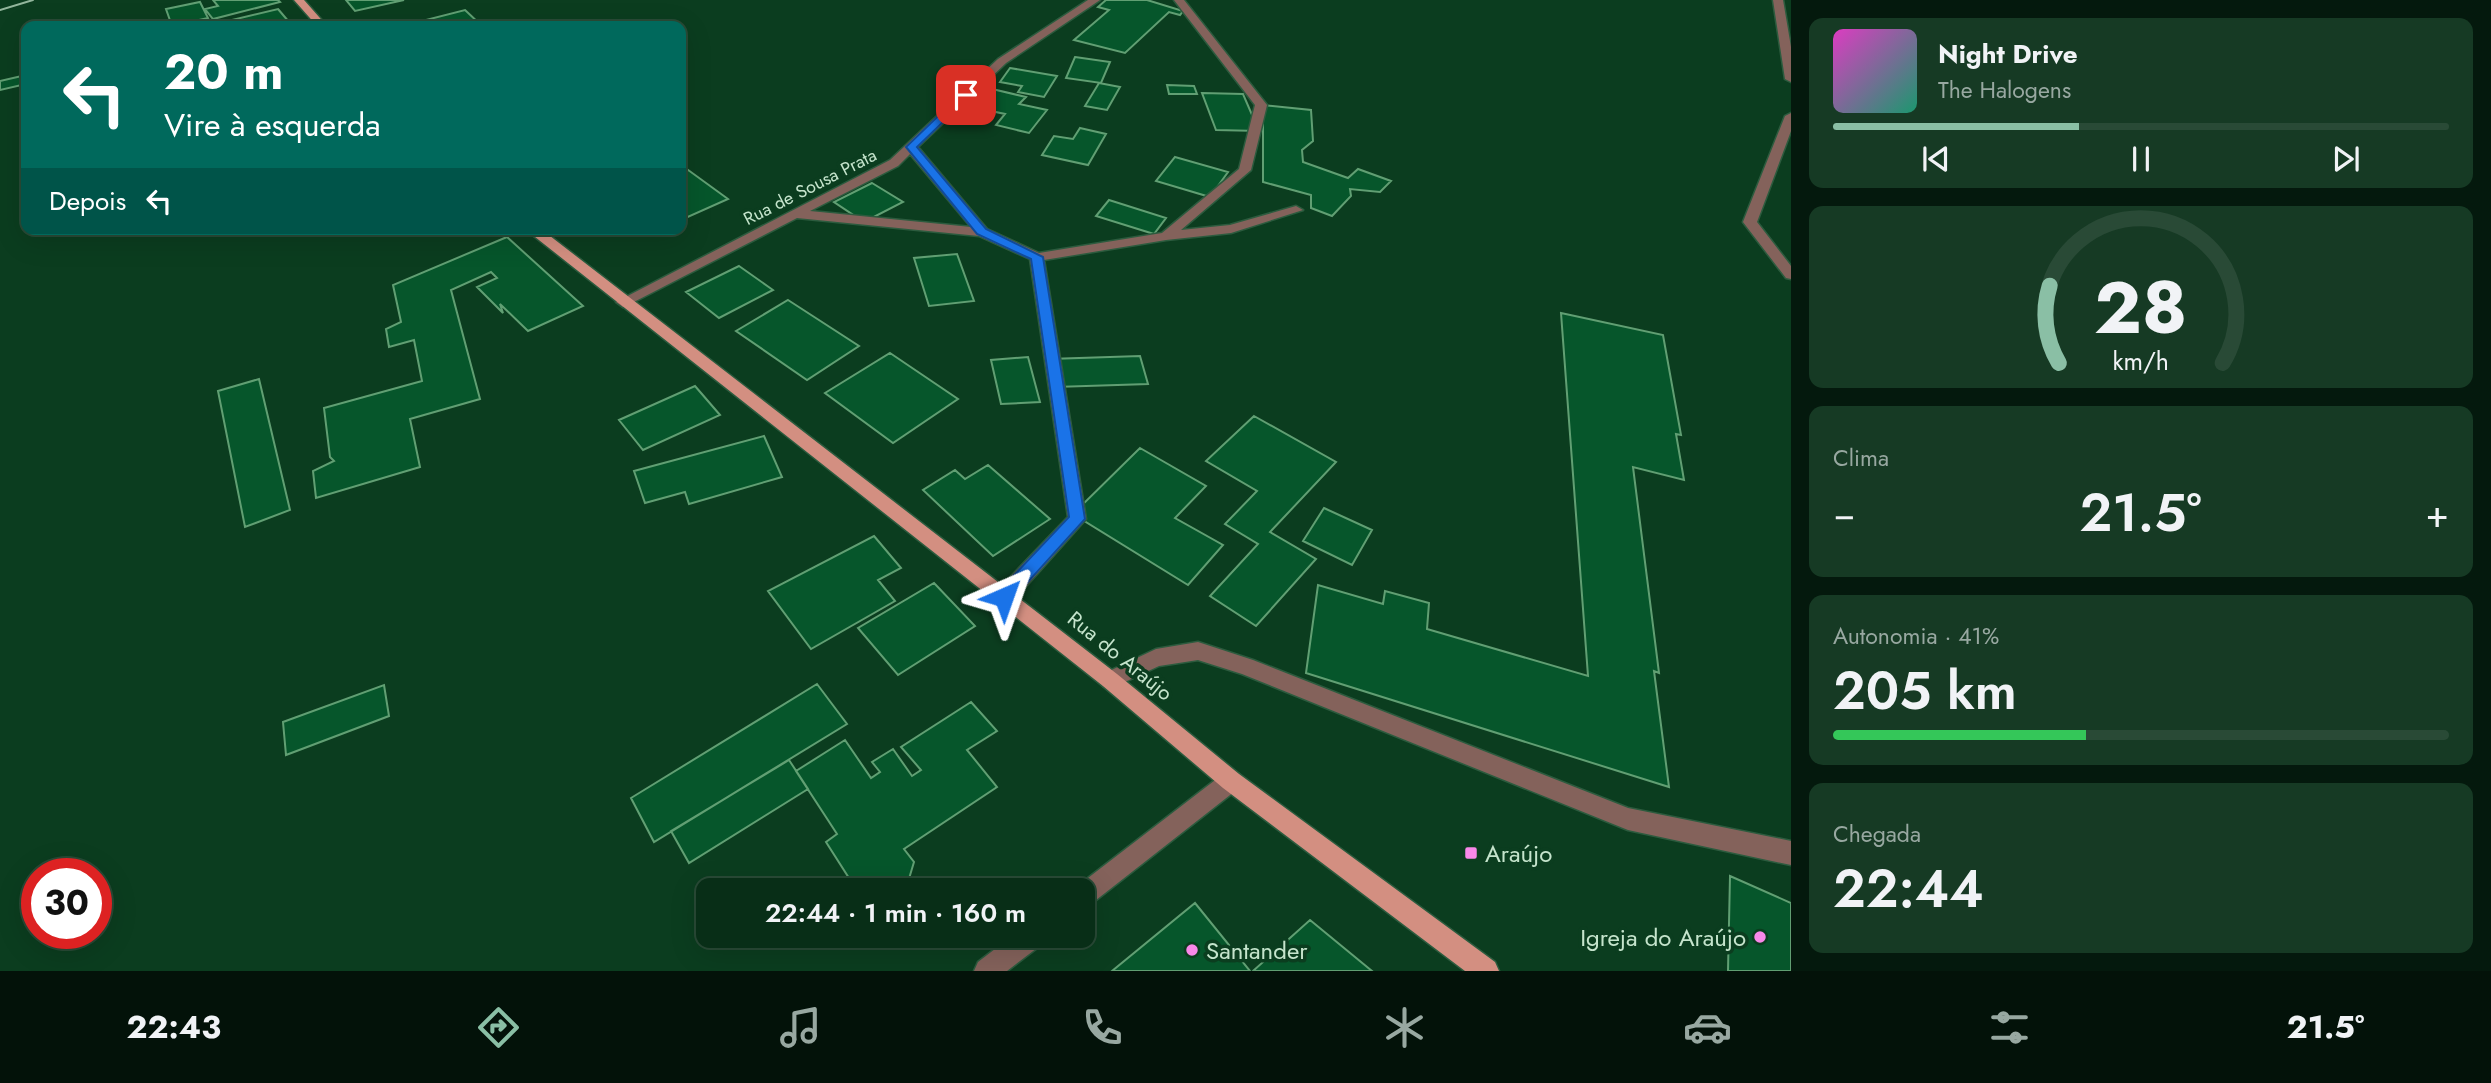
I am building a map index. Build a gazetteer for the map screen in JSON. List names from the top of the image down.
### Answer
{
  "streets": {
    "main road": ["Rua do Araújo"],
    "street": ["Rua de Sousa Prata"]
  },
  "crossings": [
    ["Rua de Sousa Prata", "Rua do Araújo"]
  ],
  "places": {
    "transit": ["Araújo"],
    "other": ["Igreja do Araújo", "Santander"]
  },
  "page": {
    "turn": ["20 m", "Vire à esquerda"],
    "song": ["Night Drive", "The Halogens"],
    "then": "Depois",
    "tile": [
      "Clima",
      ["Autonomia · 41%", "205 km"],
      ["Chegada", "22:44"]
    ],
    "heat": ["−", "21.5°", "+"],
    "limit": "30",
    "trip": "22:44 · 1 min · 160 m",
    "tabs": ["22:43", "21.5°"],
    "gauge": ["28", "km/h"]
  }
}
